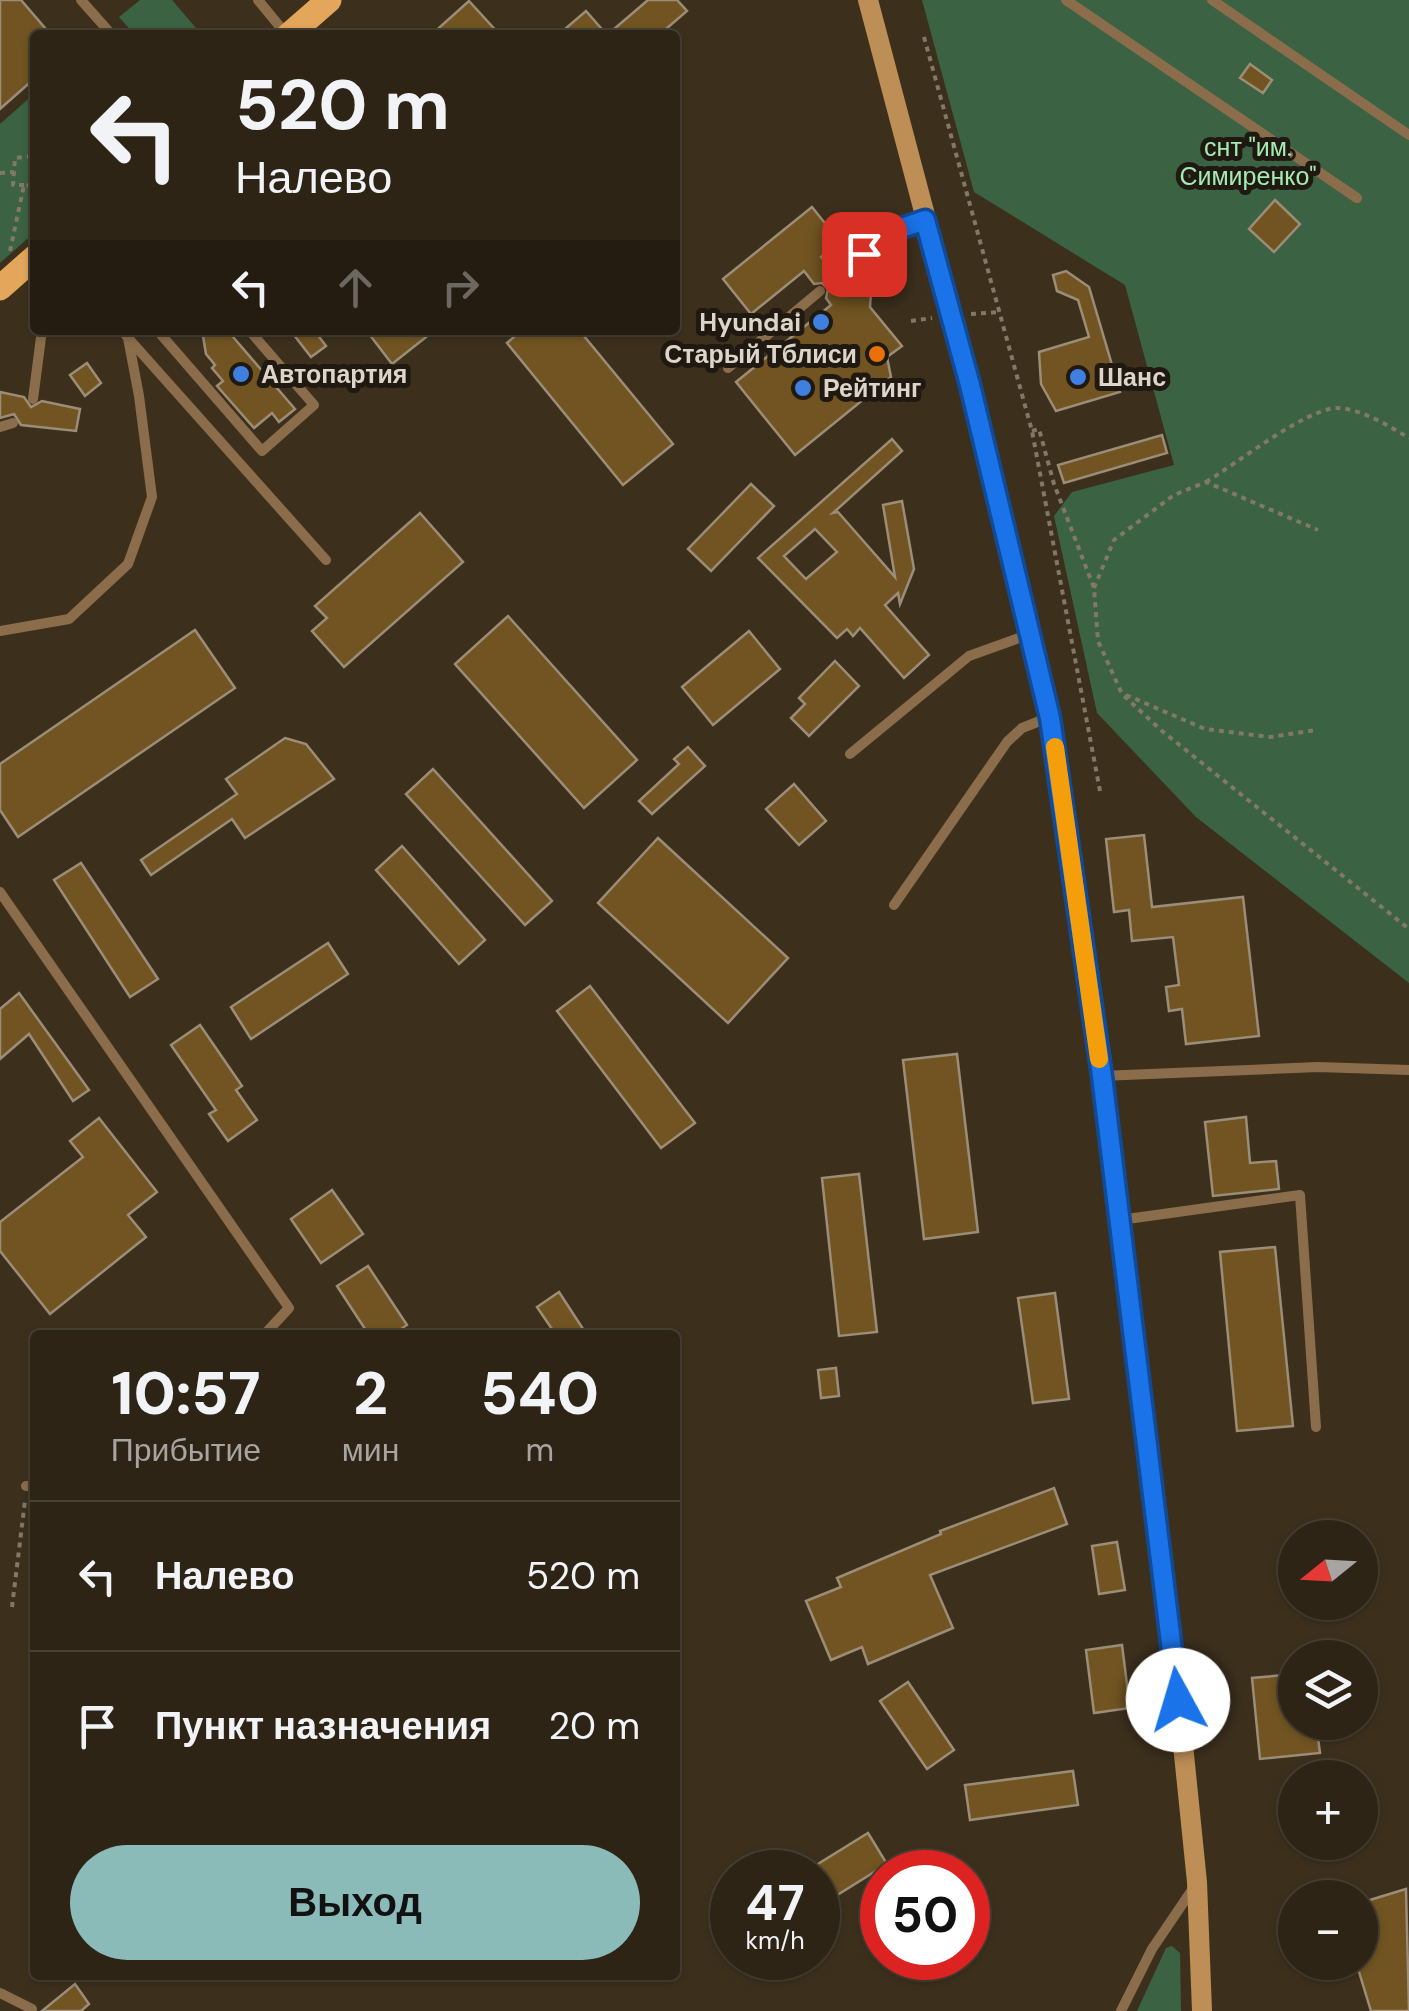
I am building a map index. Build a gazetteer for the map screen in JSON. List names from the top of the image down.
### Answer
{
  "parks": ["снт \"им. Симиренко\""],
  "places": [
    "Hyundai",
    "Старый Тблиси",
    "Автопартия",
    "Шанс",
    "Рейтинг"
  ],
  "north": "left",
  "page": {
    "turn": ["520 m", "Налево"],
    "eta": [
      "10:57",
      "Прибытие",
      "2",
      "мин",
      "540",
      "m"
    ],
    "list": [
      {
        "name": "Налево",
        "value": "520 m"
      },
      {
        "name": "Пункт назначения",
        "value": "20 m"
      }
    ],
    "map_buttons": ["+", "−"],
    "buttons": "Выход",
    "speed": "47 km/h",
    "limit": "50"
  }
}
